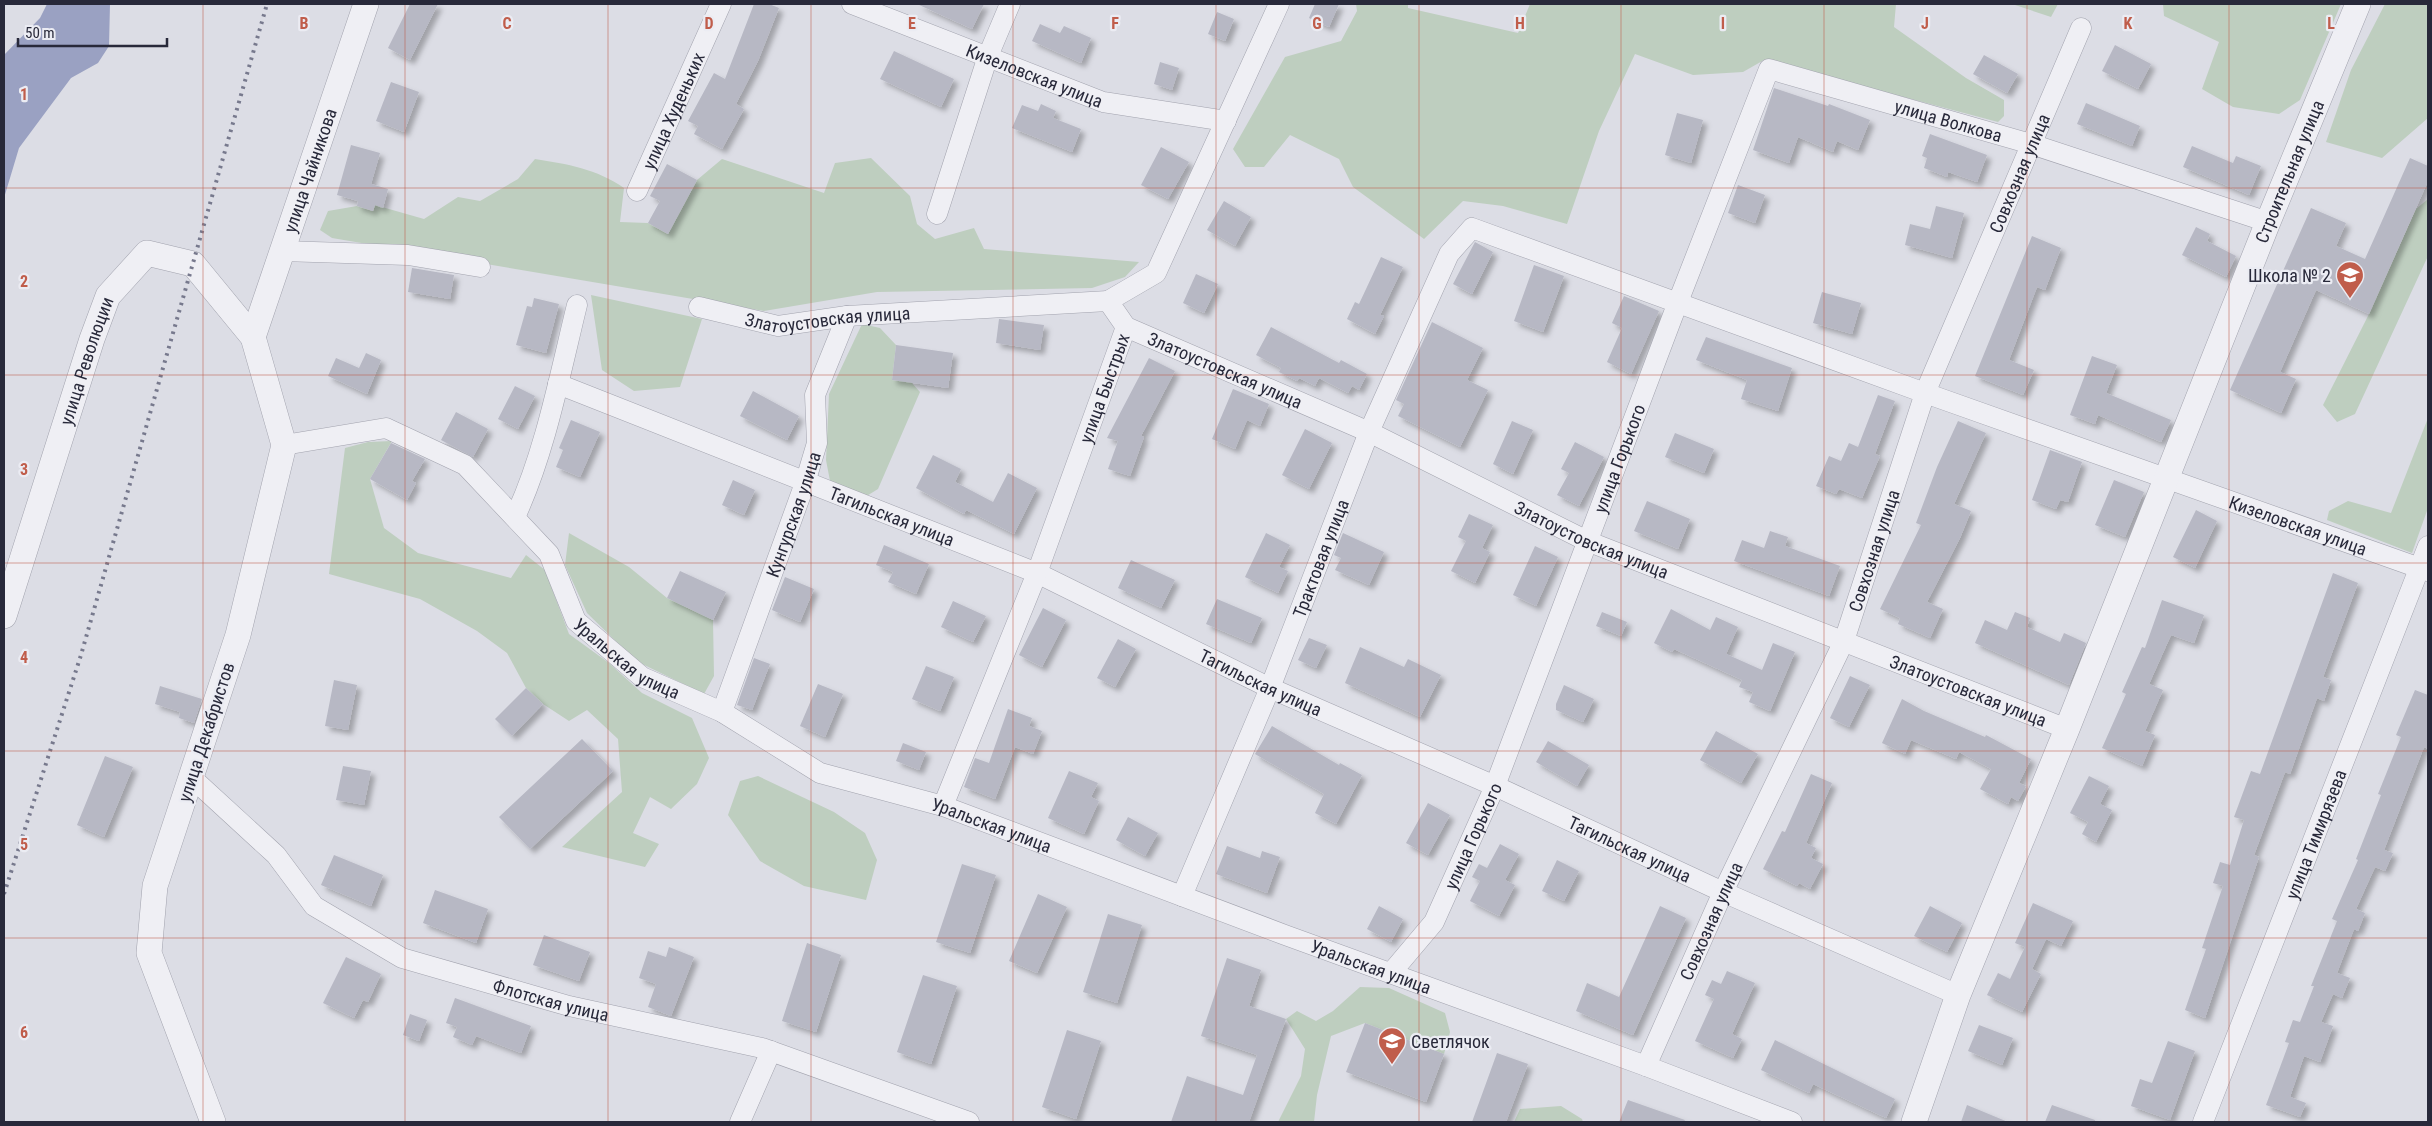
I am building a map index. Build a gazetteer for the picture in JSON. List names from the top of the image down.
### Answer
{
  "streets": {
    "street": [
      "Кизеловская улица",
      "улица Худеньких",
      "улица Волкова",
      "улица Чайникова",
      "Строительная улица",
      "Совхозная улица",
      "Златоустовская улица",
      "улица Революции",
      "улица Быстрых",
      "улица Горького",
      "Кунгурская улица",
      "Тагильская улица",
      "Трактовая улица",
      "Уральская улица",
      "улица Декабристов",
      "улица Тимирязева",
      "Флотская улица"
    ]
  },
  "crossings": [
    ["Кизеловская улица", "Строительная улица"],
    ["Кизеловская улица", "Совхозная улица"],
    ["Кизеловская улица", "улица Горького"],
    ["Кизеловская улица", "Трактовая улица"],
    ["Кизеловская улица", "улица Тимирязева"],
    ["улица Волкова", "Строительная улица"],
    ["улица Волкова", "Совхозная улица"],
    ["улица Волкова", "улица Горького"],
    ["улица Чайникова", "улица Революции"],
    ["улица Чайникова", "улица Декабристов"],
    ["Строительная улица", "Златоустовская улица"],
    ["Строительная улица", "Тагильская улица"],
    ["Совхозная улица", "Златоустовская улица"],
    ["Совхозная улица", "Тагильская улица"],
    ["Совхозная улица", "Уральская улица"],
    ["Златоустовская улица", "улица Быстрых"],
    ["Златоустовская улица", "улица Горького"],
    ["Златоустовская улица", "Кунгурская улица"],
    ["Златоустовская улица", "Трактовая улица"],
    ["улица Революции", "улица Декабристов"],
    ["улица Быстрых", "Тагильская улица"],
    ["улица Быстрых", "Уральская улица"],
    ["улица Горького", "Тагильская улица"],
    ["улица Горького", "Уральская улица"],
    ["Кунгурская улица", "Тагильская улица"],
    ["Кунгурская улица", "Уральская улица"],
    ["Тагильская улица", "Трактовая улица"],
    ["Трактовая улица", "Уральская улица"],
    ["Уральская улица", "улица Декабристов"],
    ["улица Декабристов", "Флотская улица"]
  ],
  "places": {
    "school or university": ["Школа № 2", "Светлячок"]
  },
  "scale_bar": "50 m",
  "grid": {
    "columns": [
      "B",
      "C",
      "D",
      "E",
      "F",
      "G",
      "H",
      "I",
      "J",
      "K",
      "L"
    ],
    "rows": [
      "1",
      "2",
      "3",
      "4",
      "5",
      "6"
    ]
  }
}
